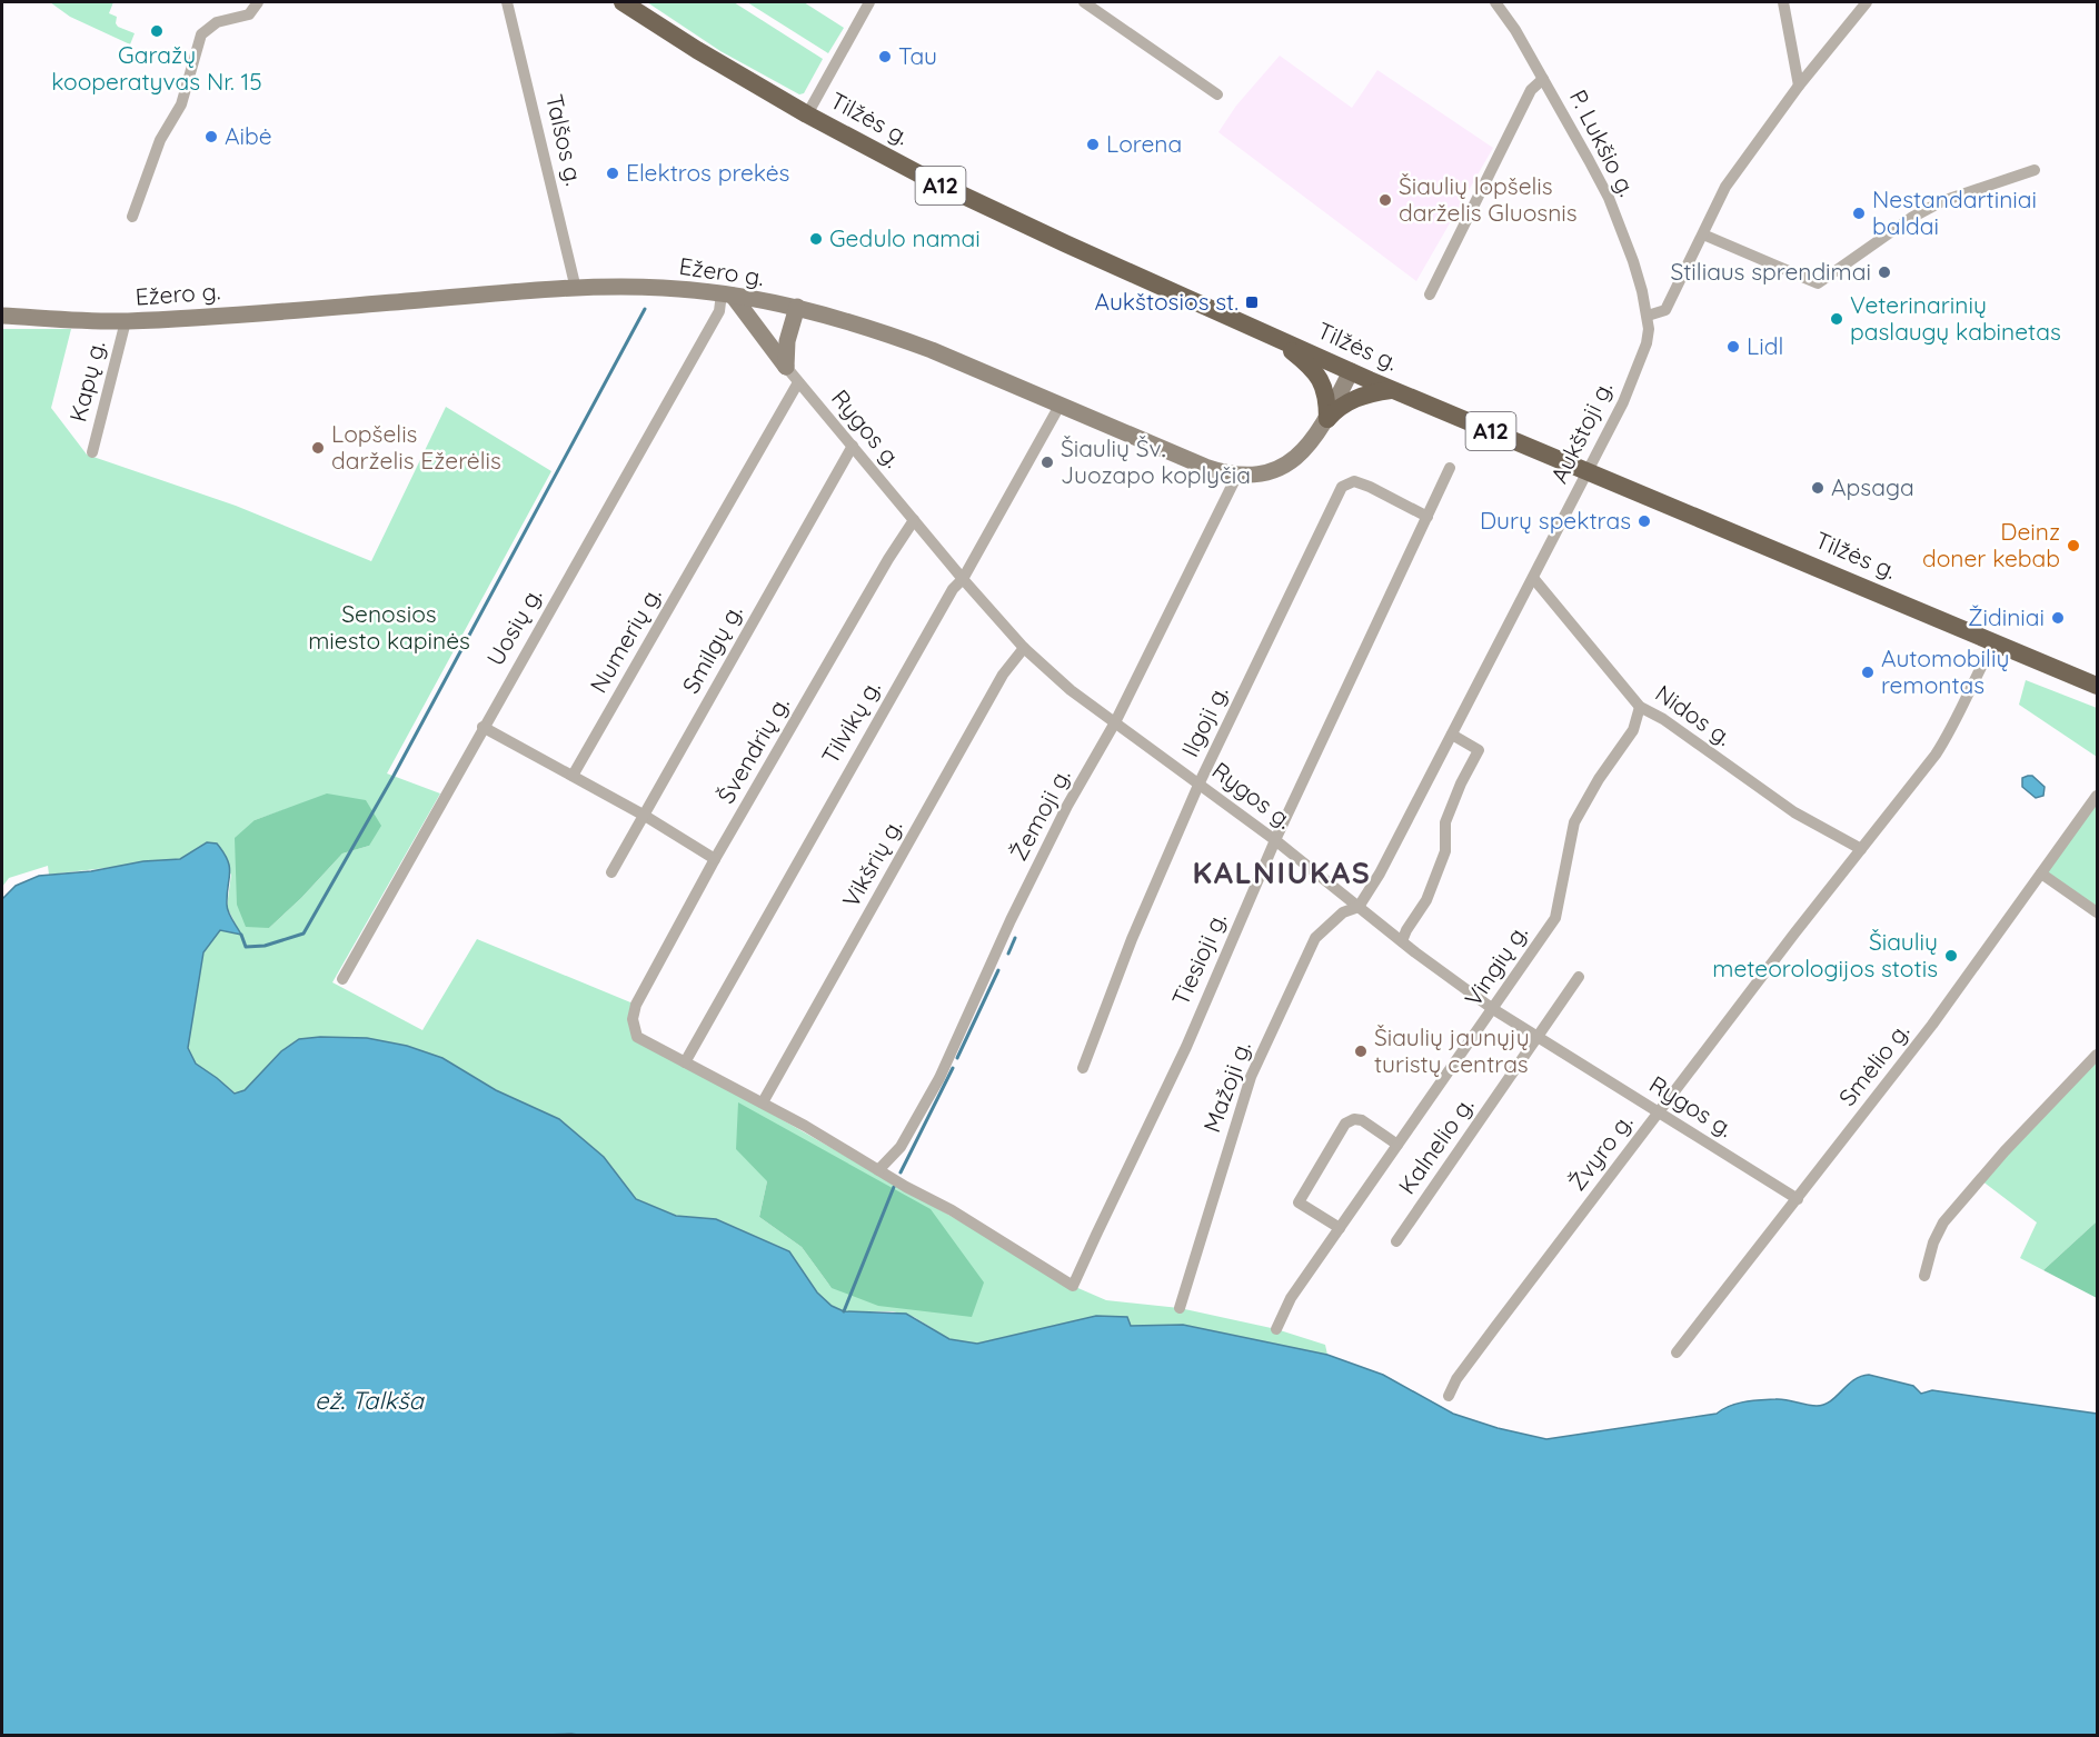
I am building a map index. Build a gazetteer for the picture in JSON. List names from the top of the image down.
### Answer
{
  "streets": {
    "highway": ["Tilžės g.", "A12"],
    "main road": ["Ežero g."],
    "street": [
      "Talšos g.",
      "P. Lukšio g.",
      "Kapų g.",
      "Rygos g.",
      "Aukštoji g.",
      "Uosių g.",
      "Numerių g.",
      "Smilgų g.",
      "Nidos g.",
      "Ilgoji g.",
      "Tilvikų g.",
      "Švendrių g.",
      "Žemoji g.",
      "Vikšrių g.",
      "Tiesioji g.",
      "Vingių g.",
      "Smėlio g.",
      "Mažoji g.",
      "Kalnelio g.",
      "Žvyro g."
    ]
  },
  "crossings": [
    ["Tilžės g.", "Ežero g."],
    ["Tilžės g.", "Aukštoji g."],
    ["Tilžės g.", "Žvyro g."],
    ["Talšos g.", "Ežero g."],
    ["P. Lukšio g.", "Aukštoji g."],
    ["Ežero g.", "Kapų g."],
    ["Ežero g.", "Uosių g."],
    ["Ežero g.", "Tilvikų g."],
    ["Ežero g.", "Žemoji g."],
    ["Rygos g.", "Aukštoji g."],
    ["Rygos g.", "Numerių g."],
    ["Rygos g.", "Smilgų g."],
    ["Rygos g.", "Ilgoji g."],
    ["Rygos g.", "Tilvikų g."],
    ["Rygos g.", "Švendrių g."],
    ["Rygos g.", "Žemoji g."],
    ["Rygos g.", "Vikšrių g."],
    ["Rygos g.", "Tiesioji g."],
    ["Rygos g.", "Vingių g."],
    ["Rygos g.", "Smėlio g."],
    ["Rygos g.", "Mažoji g."],
    ["Rygos g.", "Kalnelio g."],
    ["Rygos g.", "Žvyro g."],
    ["Aukštoji g.", "Nidos g."],
    ["Aukštoji g.", "Mažoji g."],
    ["Nidos g.", "Vingių g."],
    ["Nidos g.", "Žvyro g."],
    ["Ilgoji g.", "Tiesioji g."],
    ["Tilvikų g.", "Švendrių g."],
    ["Žemoji g.", "Tiesioji g."]
  ],
  "districts": ["KALNIUKAS"],
  "water": ["ež. Talkša"],
  "parks": ["Senosios miesto kapinės"],
  "places": {
    "other": [
      "Garažų kooperatyvas Nr. 15",
      "Tau",
      "Aibė",
      "Lorena",
      "Elektros prekės",
      "Šiaulių lopšelis darželis Gluosnis",
      "Nestandartiniai baldai",
      "Gedulo namai",
      "Stiliaus sprendimai",
      "Veterinarinių paslaugų kabinetas",
      "Lidl",
      "Lopšelis darželis Ežerėlis",
      "Šiaulių Šv. Juozapo koplyčia",
      "Apsaga",
      "Durų spektras",
      "Deinz doner kebab",
      "Židiniai",
      "Automobilių remontas",
      "Šiaulių meteorologijos stotis",
      "Šiaulių jaunųjų turistų centras"
    ],
    "transit": ["Aukštosios st."]
  }
}
